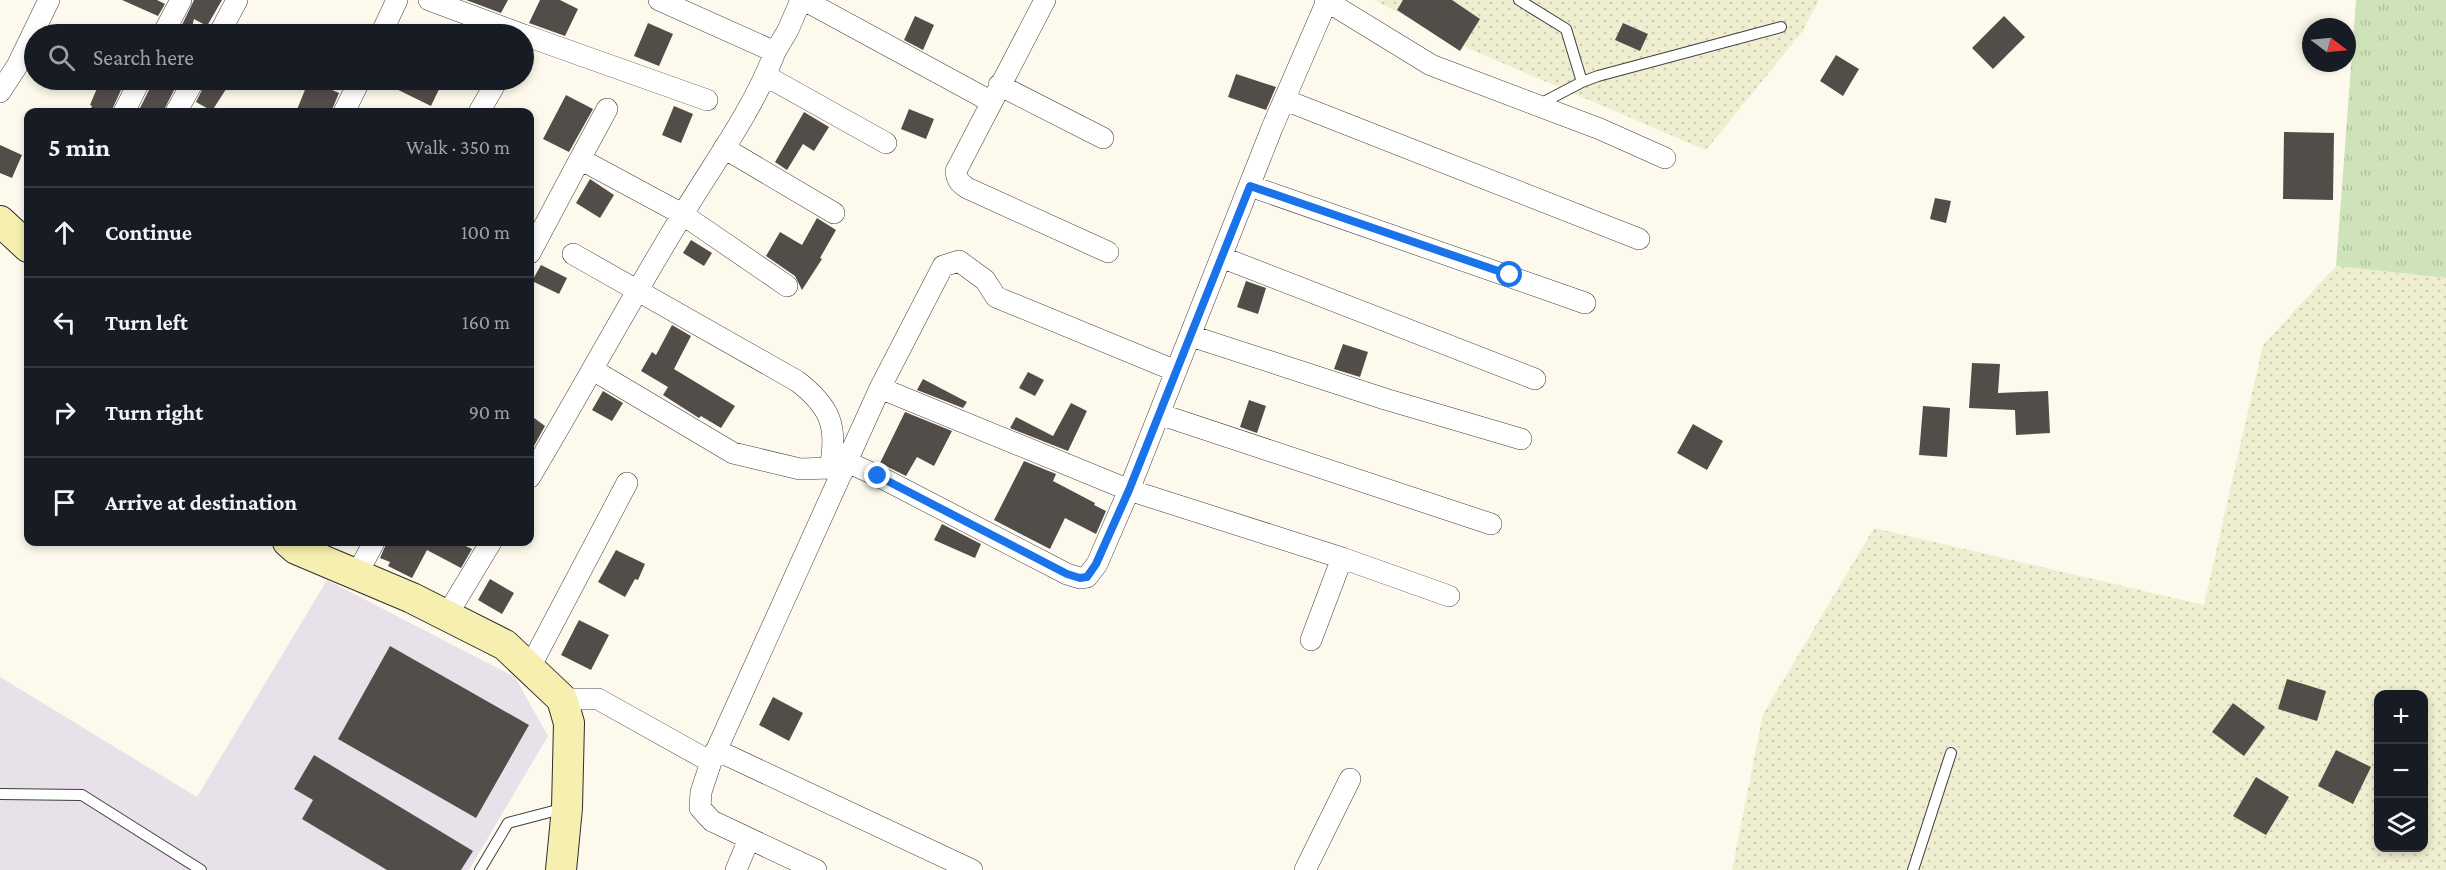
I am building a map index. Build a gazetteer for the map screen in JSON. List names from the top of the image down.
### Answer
{
  "north": "right",
  "page": {
    "search": "Search here",
    "heading": ["5 min", "Walk · 350 m"],
    "list": [
      ["Continue", "100 m"],
      ["Turn left", "160 m"],
      ["Turn right", "90 m"],
      "Arrive at destination"
    ],
    "map_buttons": ["+", "−"]
  }
}
